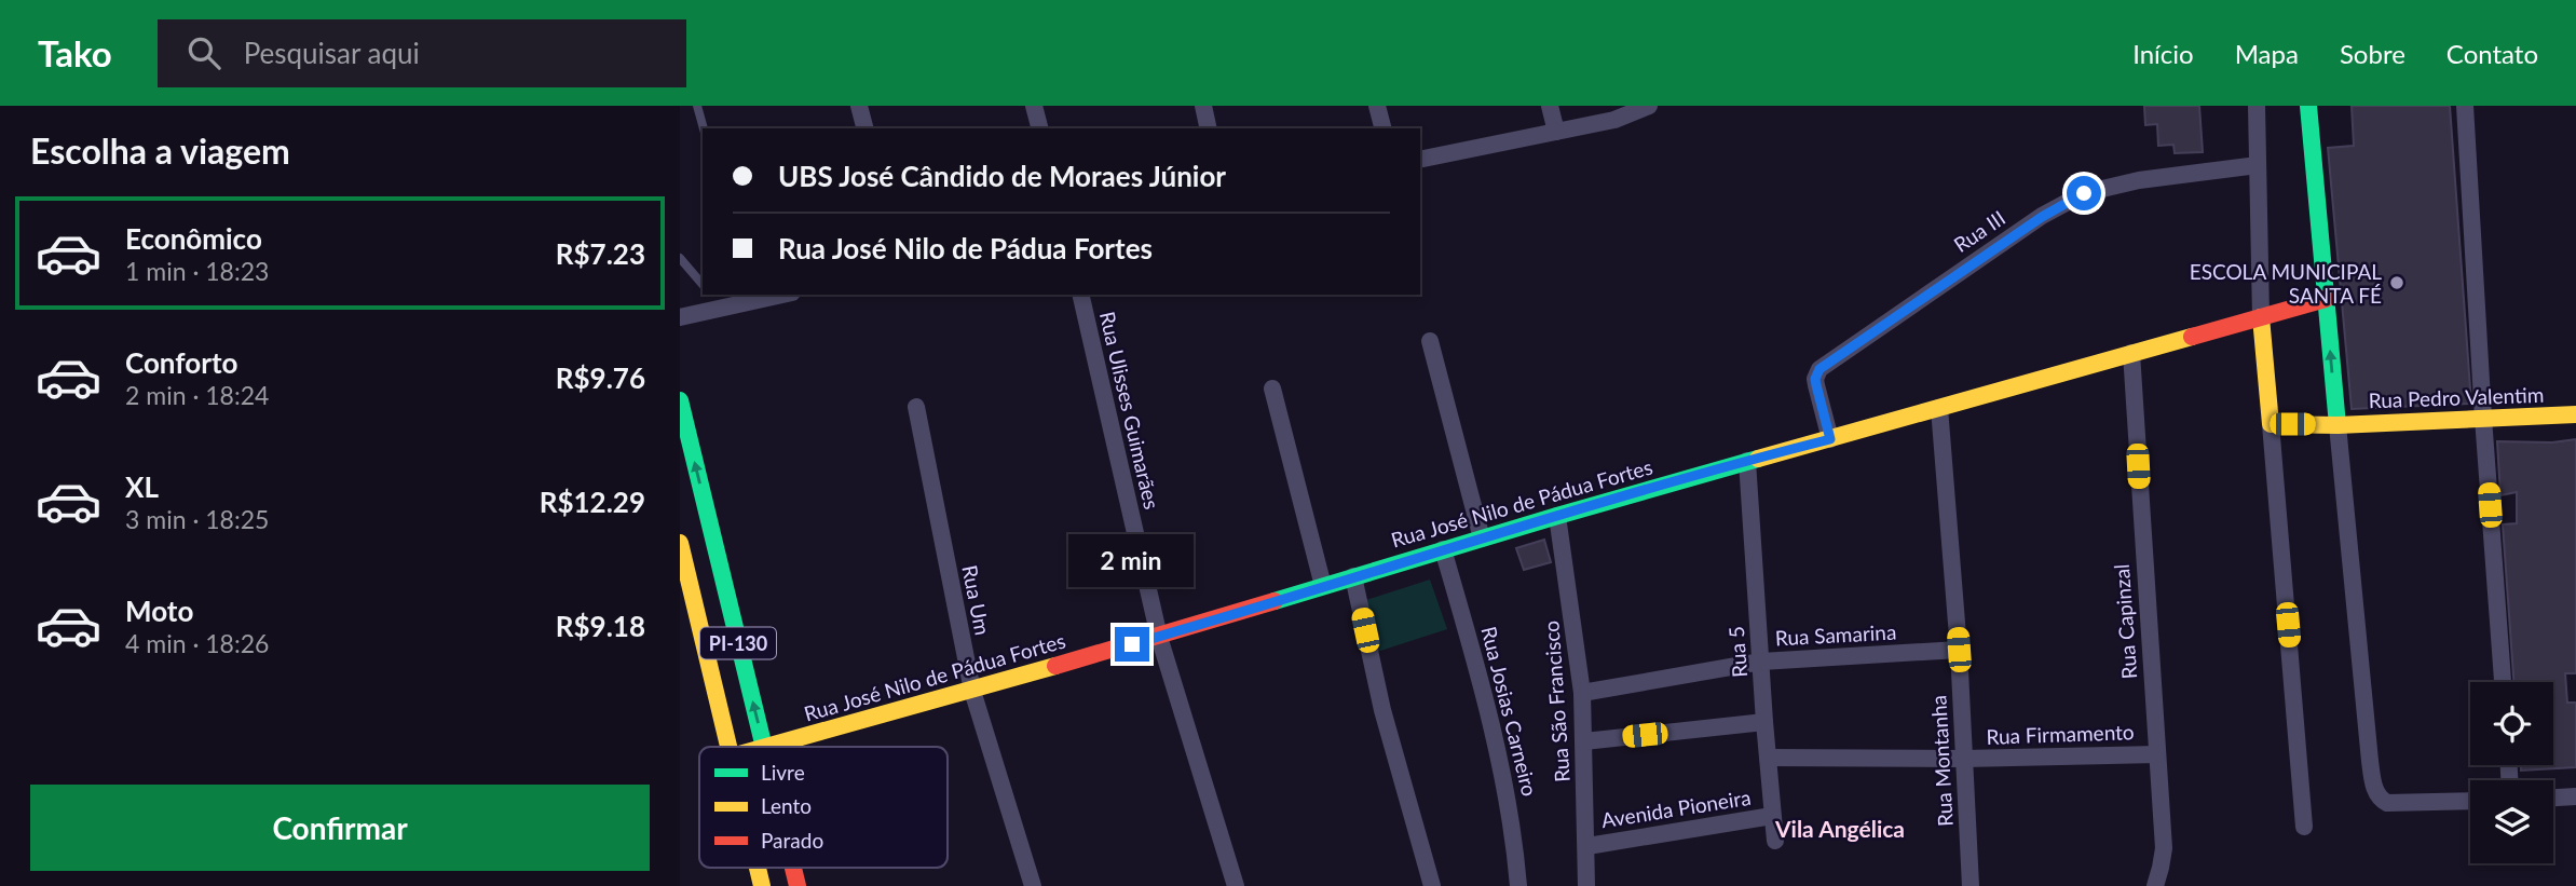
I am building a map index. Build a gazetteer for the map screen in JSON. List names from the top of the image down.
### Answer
{
  "streets": {
    "street": [
      "Rua III",
      "Rua Pedro Valentim",
      "Rua Ulisses Guimarães",
      "Rua José Nilo de Pádua Fortes",
      "Rua Um",
      "Rua Capinzal",
      "Rua Samarina",
      "PI-130",
      "Rua 5",
      "Rua São Francisco",
      "Rua Josias Carneiro",
      "Rua Firmamento",
      "Rua Montanha",
      "Avenida Pioneira"
    ]
  },
  "crossings": [
    ["Rua III", "Rua José Nilo de Pádua Fortes"],
    ["Rua Ulisses Guimarães", "Rua José Nilo de Pádua Fortes"],
    ["Rua José Nilo de Pádua Fortes", "Rua Um"],
    ["Rua José Nilo de Pádua Fortes", "Rua Capinzal"],
    ["Rua José Nilo de Pádua Fortes", "Rua 5"],
    ["Rua José Nilo de Pádua Fortes", "Rua São Francisco"],
    ["Rua José Nilo de Pádua Fortes", "Rua Josias Carneiro"],
    ["Rua José Nilo de Pádua Fortes", "Rua Montanha"],
    ["Rua Capinzal", "Rua Firmamento"],
    ["Rua Samarina", "Rua 5"],
    ["Rua Samarina", "Rua São Francisco"],
    ["Rua Samarina", "Rua Montanha"],
    ["Rua 5", "Avenida Pioneira"],
    ["Rua São Francisco", "Avenida Pioneira"],
    ["Rua Firmamento", "Rua Montanha"]
  ],
  "districts": ["Vila Angélica"],
  "places": ["ESCOLA MUNICIPAL SANTA FÉ"],
  "legend": ["Livre", "Lento", "Parado"],
  "page": {
    "header": "Tako",
    "search": "Pesquisar aqui",
    "nav": [
      "Início",
      "Mapa",
      "Sobre",
      "Contato"
    ],
    "heading": "Escolha a viagem",
    "banner": ["UBS José Cândido de Moraes Júnior", "Rua José Nilo de Pádua Fortes"],
    "list": [
      {
        "name": "Econômico",
        "note": "1 min · 18:23",
        "value": "R$7.23"
      },
      {
        "name": "Conforto",
        "note": "2 min · 18:24",
        "value": "R$9.76"
      },
      {
        "name": "XL",
        "note": "3 min · 18:25",
        "value": "R$12.29"
      },
      {
        "name": "Moto",
        "note": "4 min · 18:26",
        "value": "R$9.18"
      }
    ],
    "bubble": "2 min",
    "buttons": "Confirmar"
  }
}
